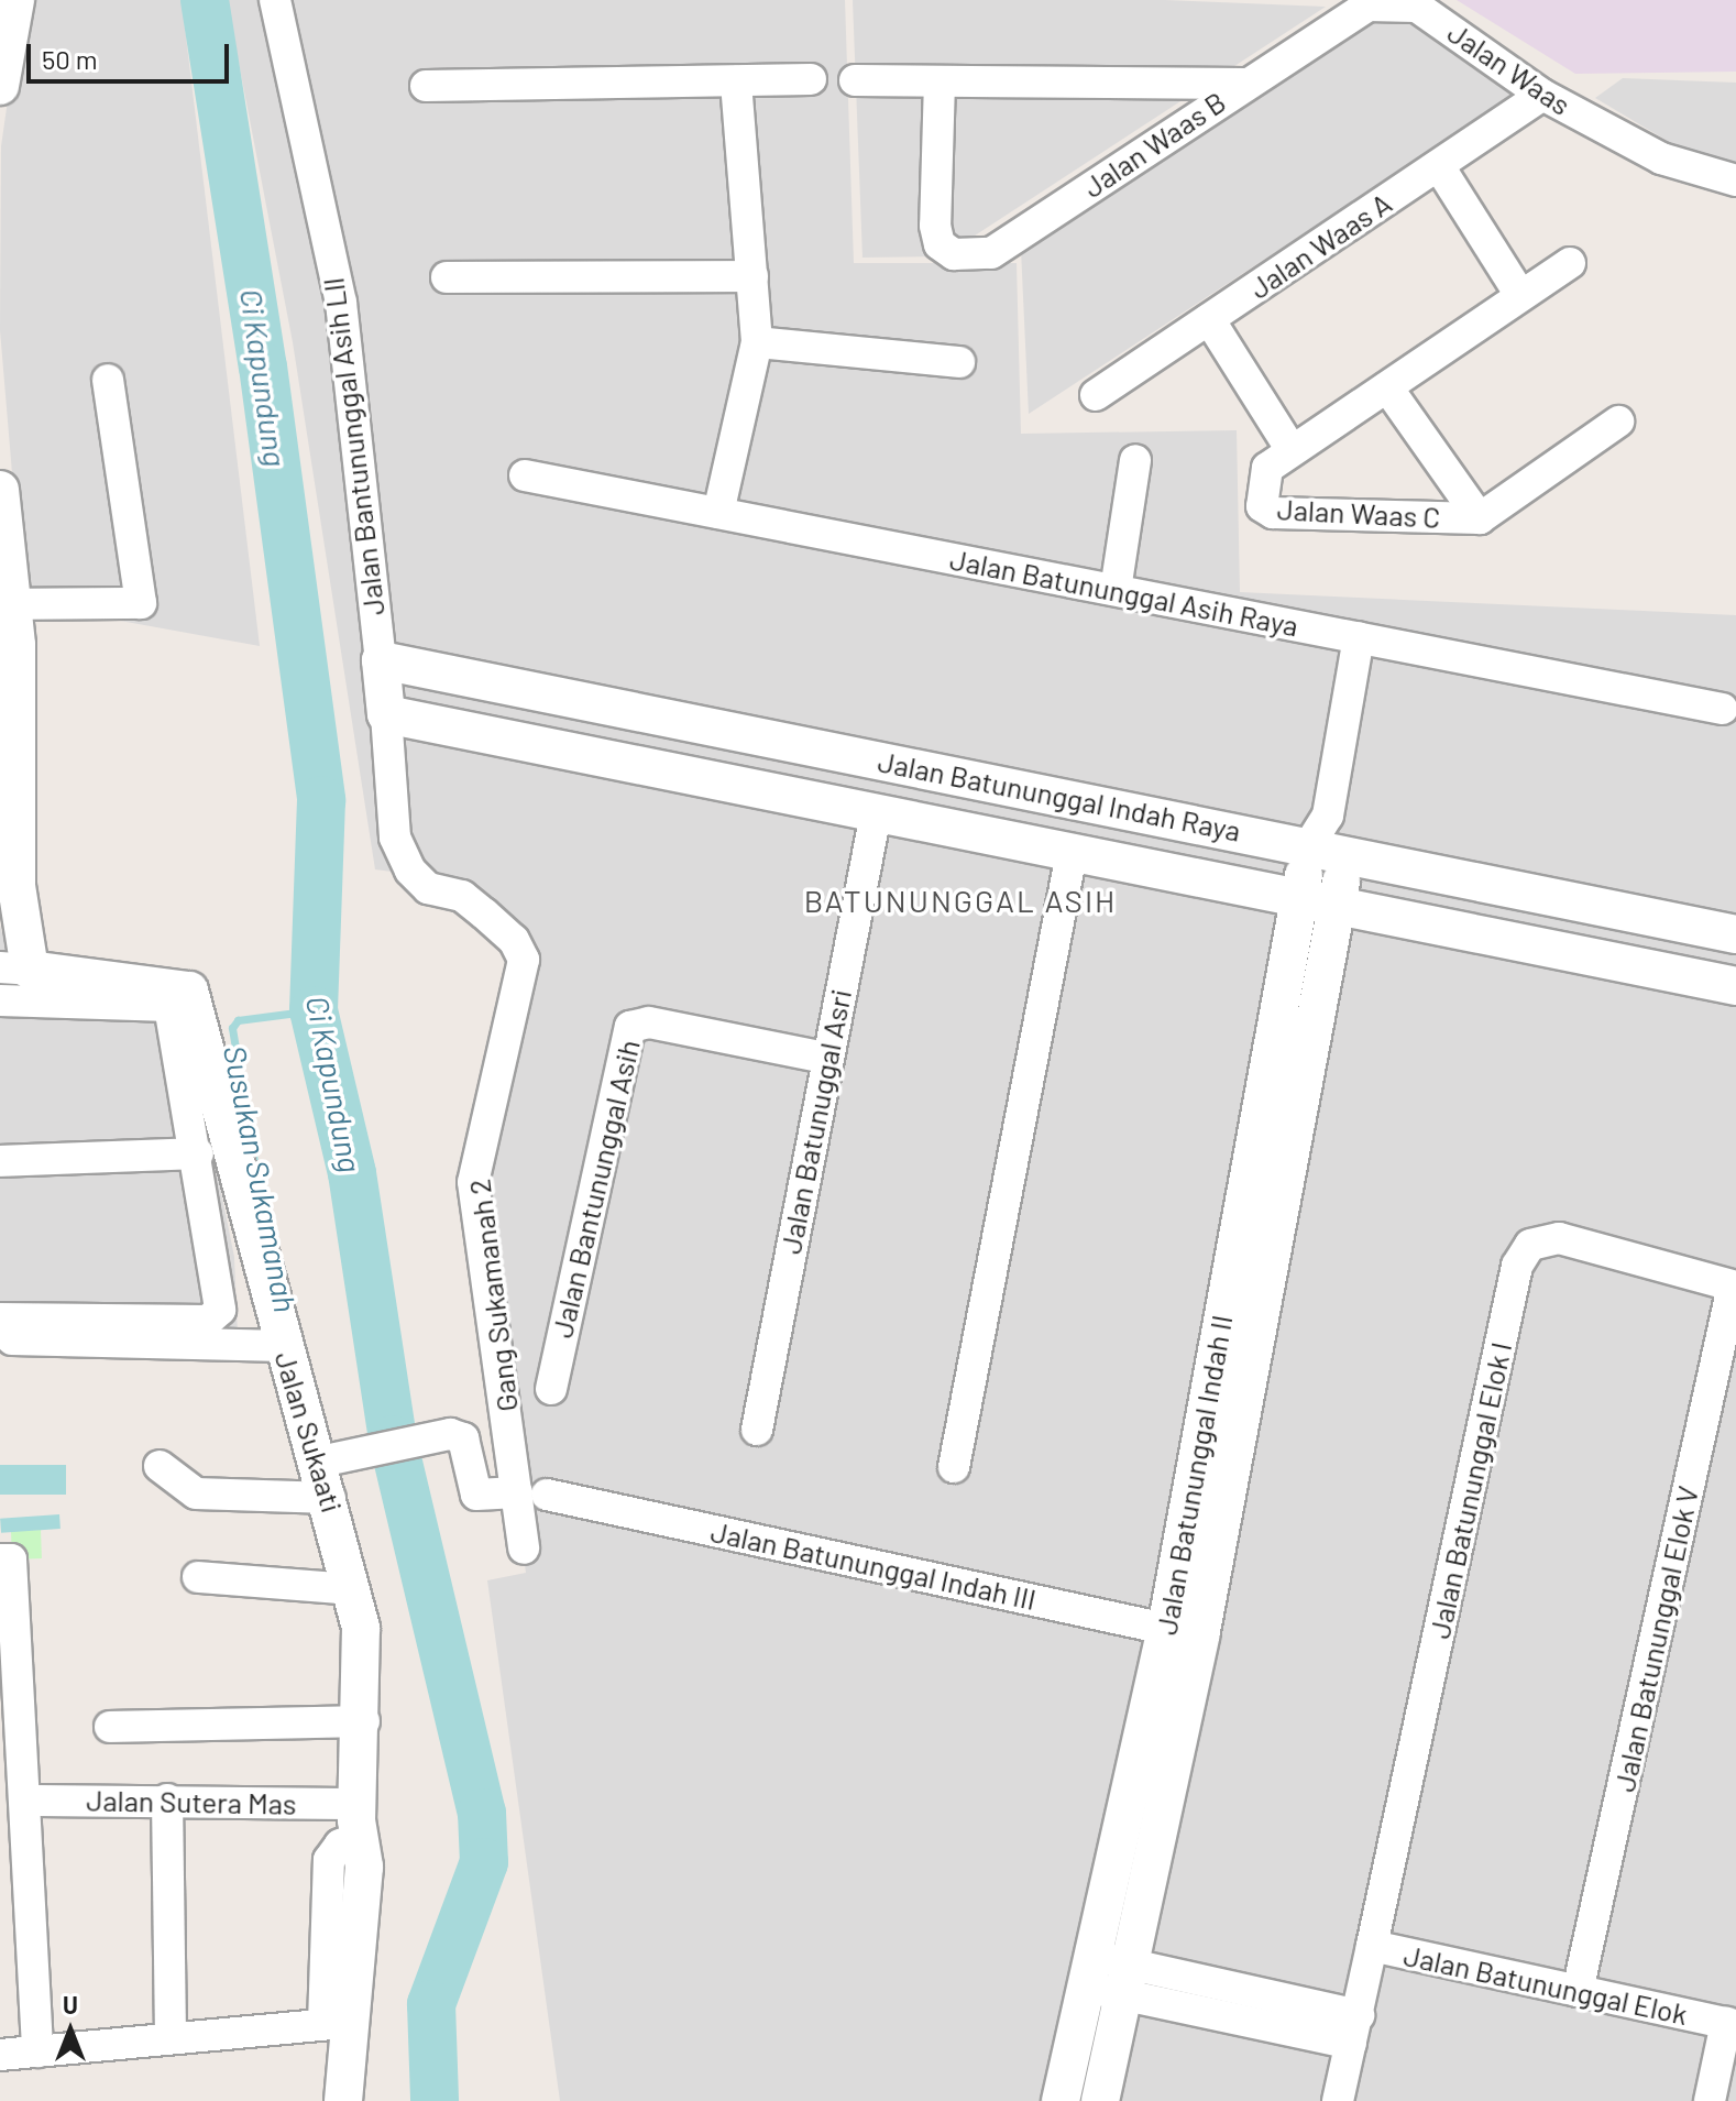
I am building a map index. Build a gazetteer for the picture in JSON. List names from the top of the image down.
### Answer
{
  "streets": {
    "street": [
      "Jalan Waas",
      "Jalan Waas B",
      "Jalan Waas A",
      "Jalan Bantununggal Asih Lll",
      "Jalan Waas C",
      "Jalan Batununggal Asih Raya",
      "Jalan Batununggal Indah Raya",
      "Jalan Batunuggal Asri",
      "Jalan Bantununggal Asih",
      "Gang Sukamanah 2",
      "Jalan Sukaati",
      "Jalan Batununggal Indah II",
      "Jalan Batununggal Elok I",
      "Jalan Batununggal Indah III",
      "Jalan Batununggal Elok V",
      "Jalan Sutera Mas",
      "Jalan Batununggal Elok"
    ]
  },
  "crossings": [
    ["Jalan Waas", "Jalan Waas B"],
    ["Jalan Waas", "Jalan Waas A"],
    ["Jalan Bantununggal Asih Lll", "Jalan Batununggal Indah Raya"],
    ["Jalan Bantununggal Asih Lll", "Gang Sukamanah 2"],
    ["Jalan Batununggal Indah Raya", "Jalan Batunuggal Asri"],
    ["Jalan Batununggal Indah Raya", "Jalan Batununggal Indah II"],
    ["Jalan Batunuggal Asri", "Jalan Bantununggal Asih"],
    ["Gang Sukamanah 2", "Jalan Batununggal Indah III"],
    ["Jalan Sukaati", "Jalan Batununggal Indah III"],
    ["Jalan Sukaati", "Jalan Sutera Mas"],
    ["Jalan Batununggal Indah II", "Jalan Batununggal Indah III"],
    ["Jalan Batununggal Elok I", "Jalan Batununggal Elok V"],
    ["Jalan Batununggal Elok I", "Jalan Batununggal Elok"],
    ["Jalan Batununggal Elok V", "Jalan Batununggal Elok"]
  ],
  "districts": ["BATUNUNGGAL ASIH"],
  "water": ["Ci Kapundung", "Susukan Sukamanah"],
  "scale_bar": "50 m",
  "north": "top"
}
